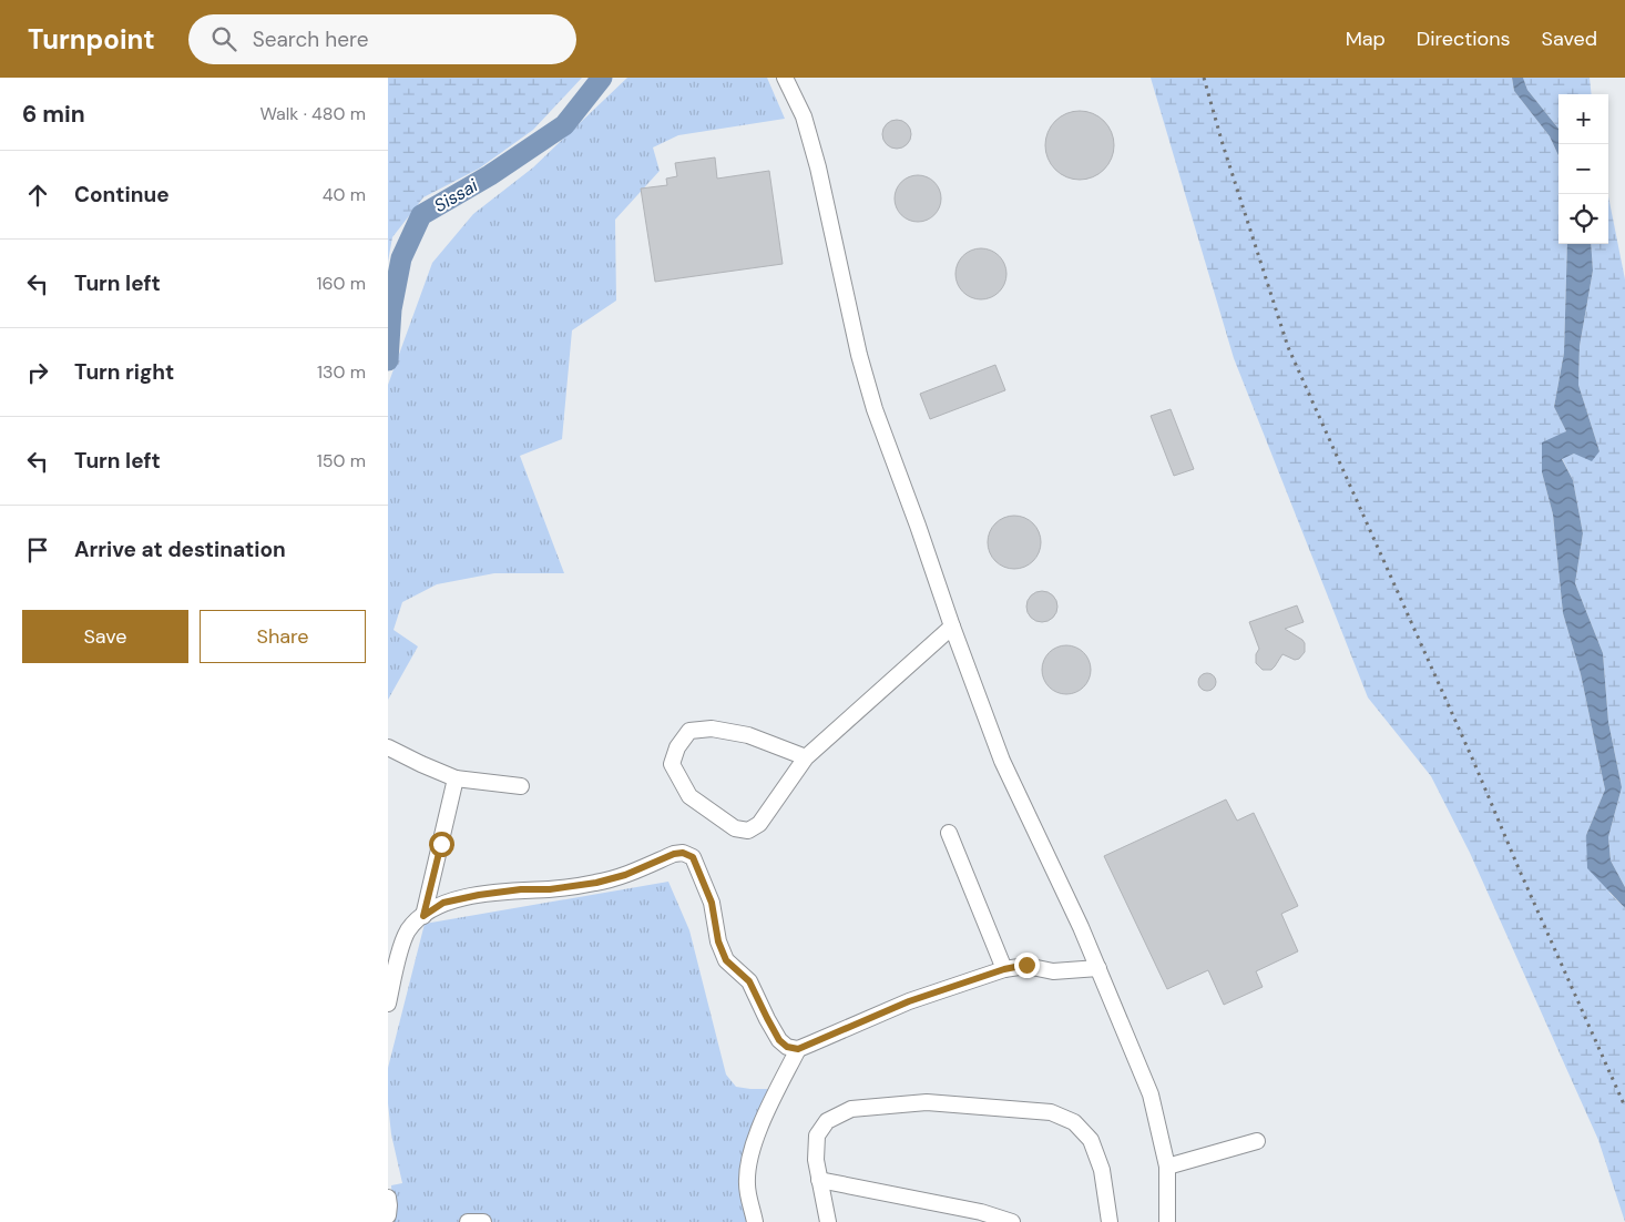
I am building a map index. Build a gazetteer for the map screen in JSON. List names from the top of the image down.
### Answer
{
  "water": ["Sissai"],
  "page": {
    "header": "Turnpoint",
    "search": "Search here",
    "nav": ["Map", "Directions", "Saved"],
    "heading": ["6 min", "Walk · 480 m"],
    "map_buttons": ["+", "−"],
    "list": [
      ["Continue", "40 m"],
      ["Turn left", "160 m"],
      ["Turn right", "130 m"],
      ["Turn left", "150 m"],
      "Arrive at destination"
    ],
    "buttons": ["Save", "Share"]
  }
}
